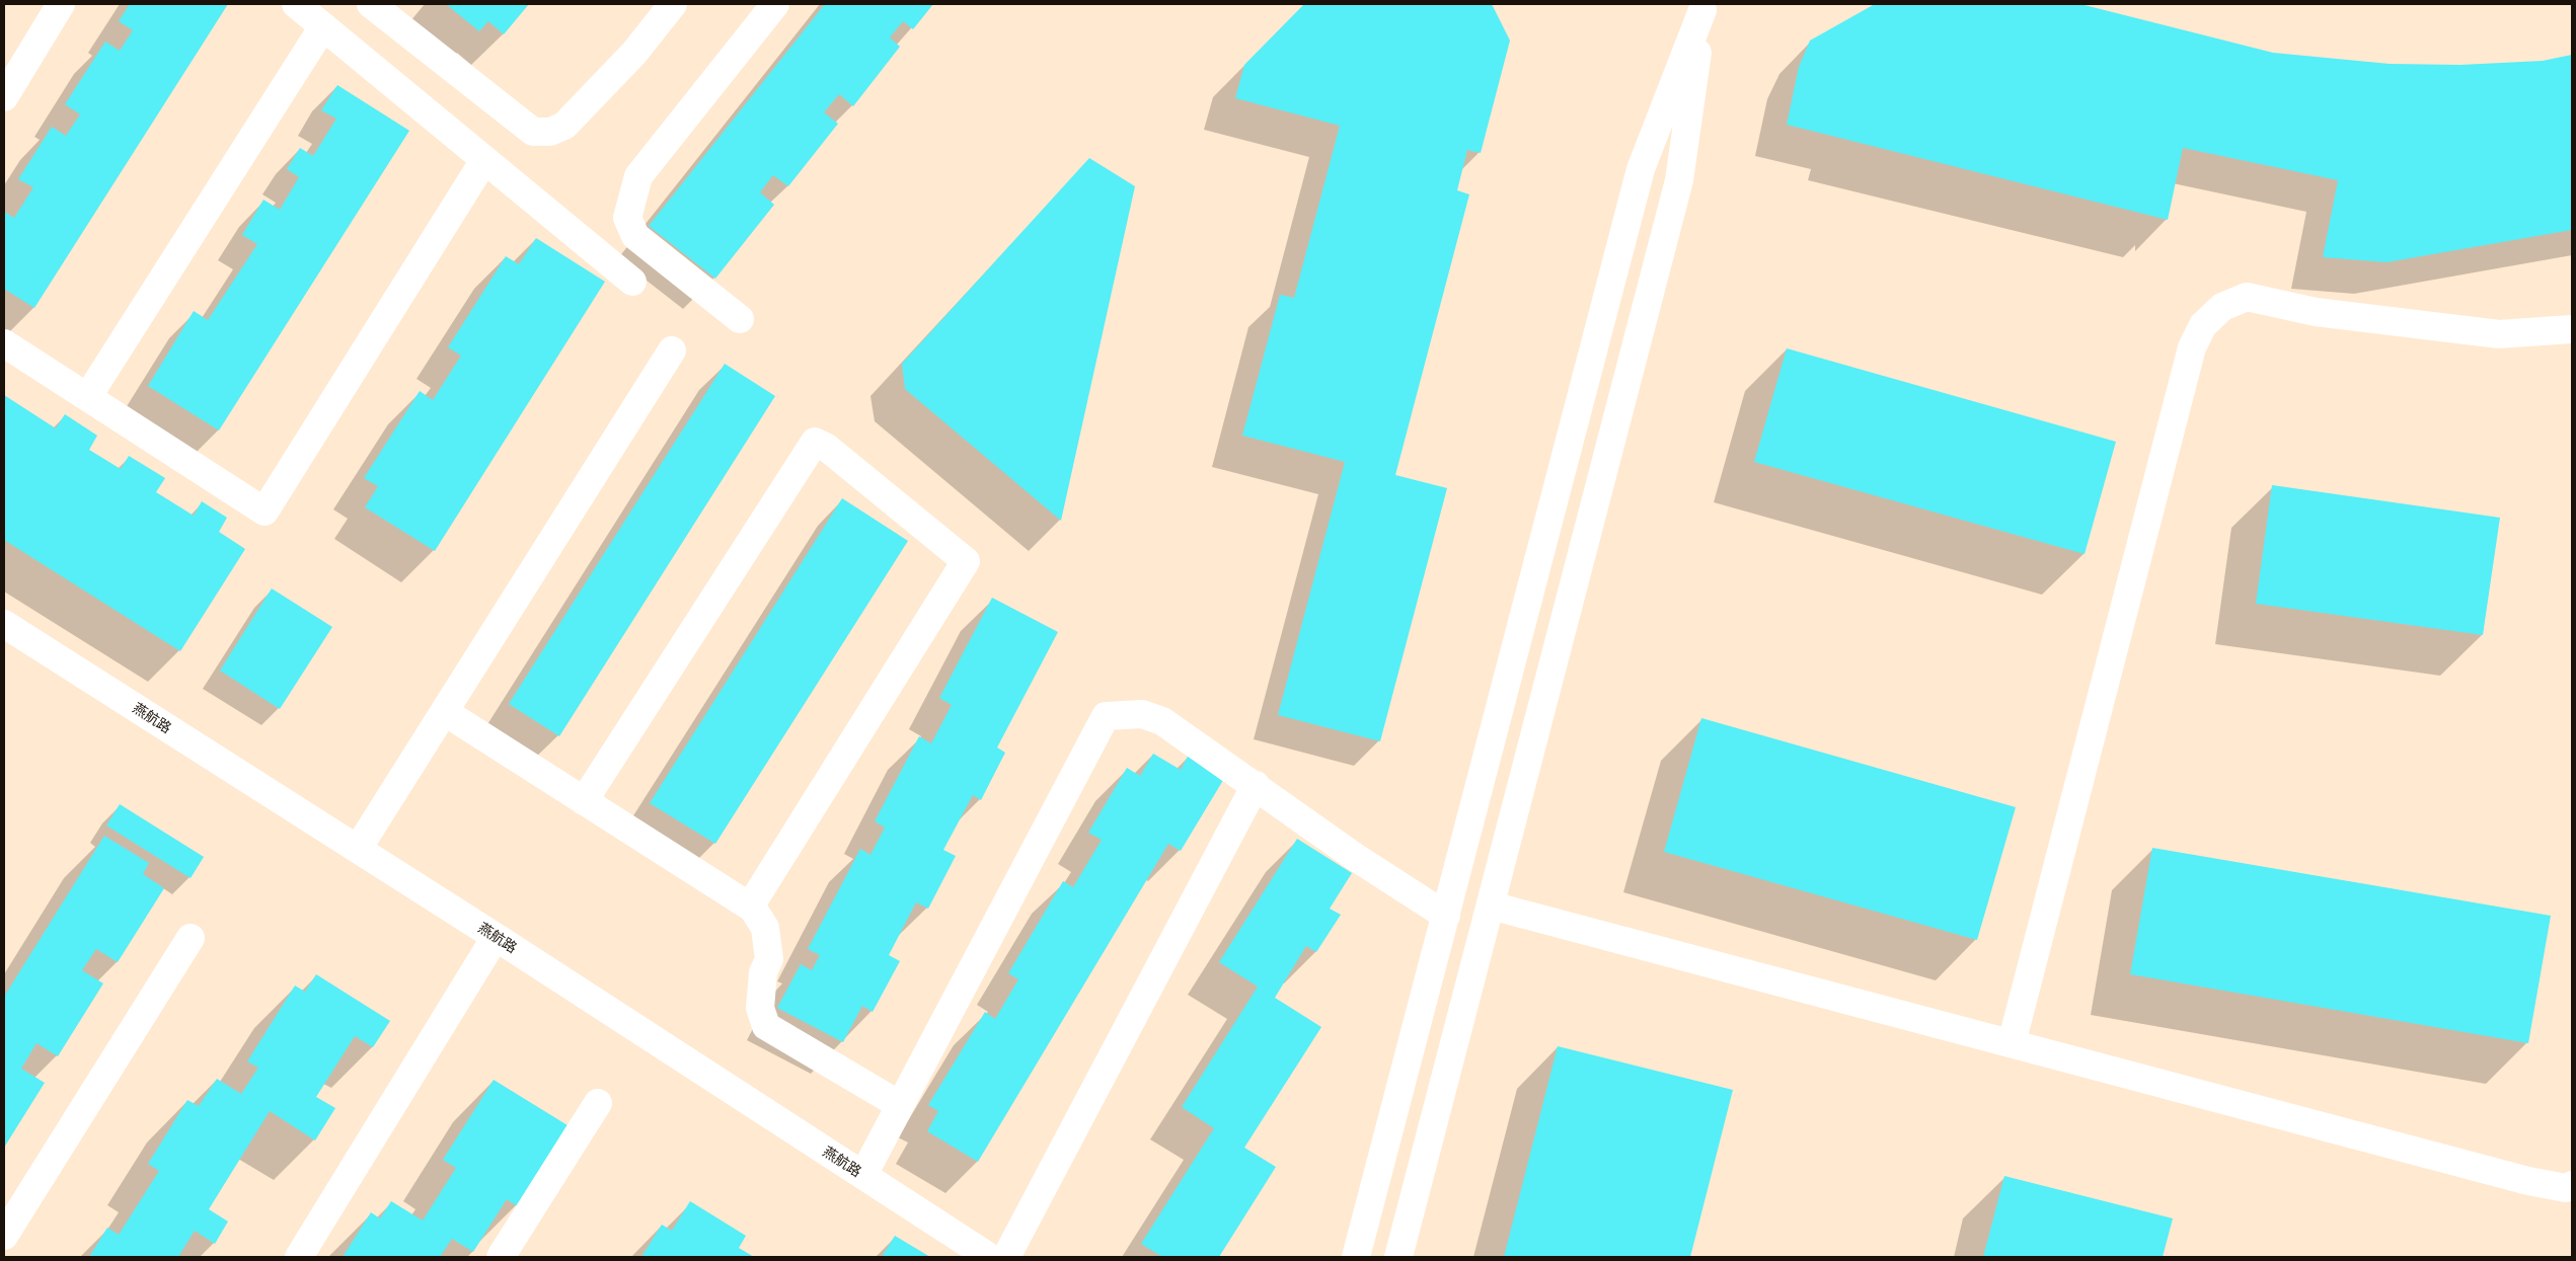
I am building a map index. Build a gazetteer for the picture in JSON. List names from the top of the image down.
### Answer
{
  "streets": {
    "street": ["燕航路"]
  }
}
